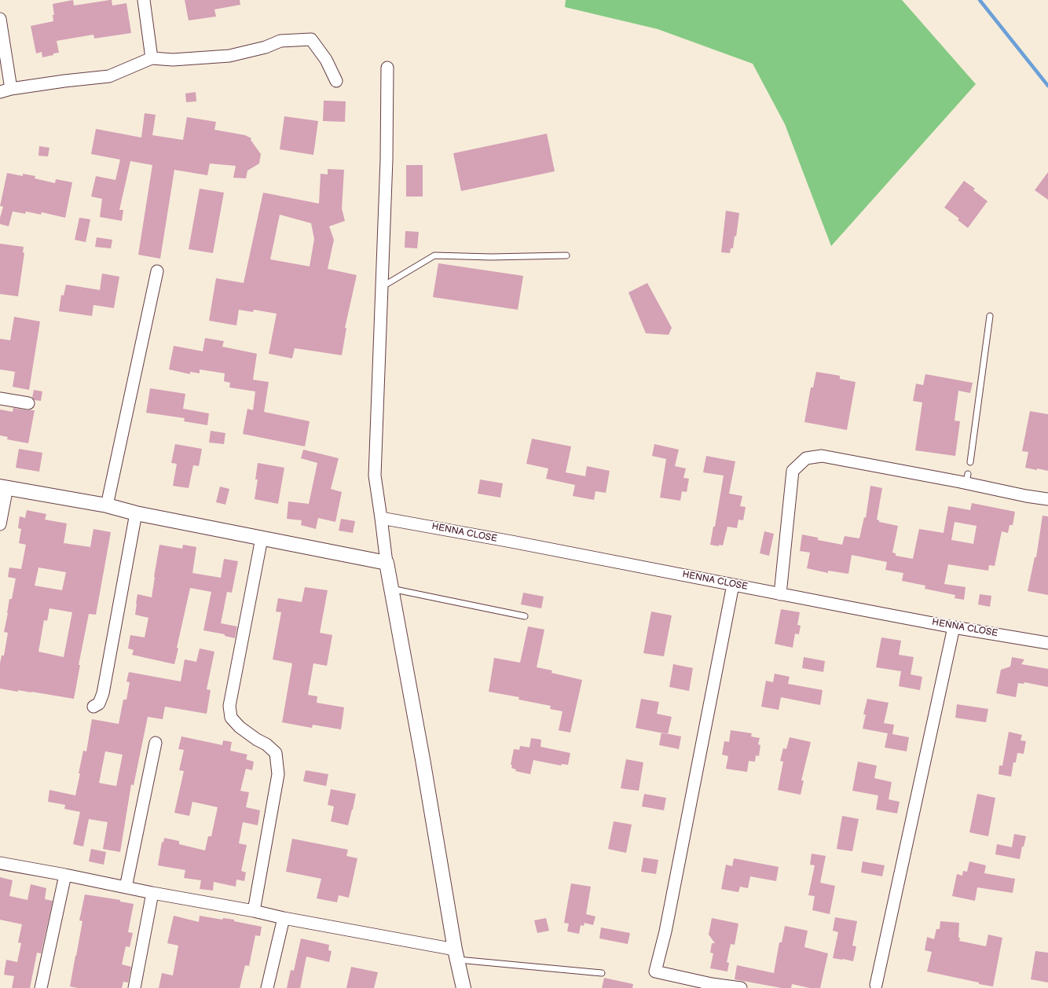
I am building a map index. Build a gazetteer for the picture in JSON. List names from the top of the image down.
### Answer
{
  "streets": {
    "street": ["HENNA CLOSE"]
  }
}
